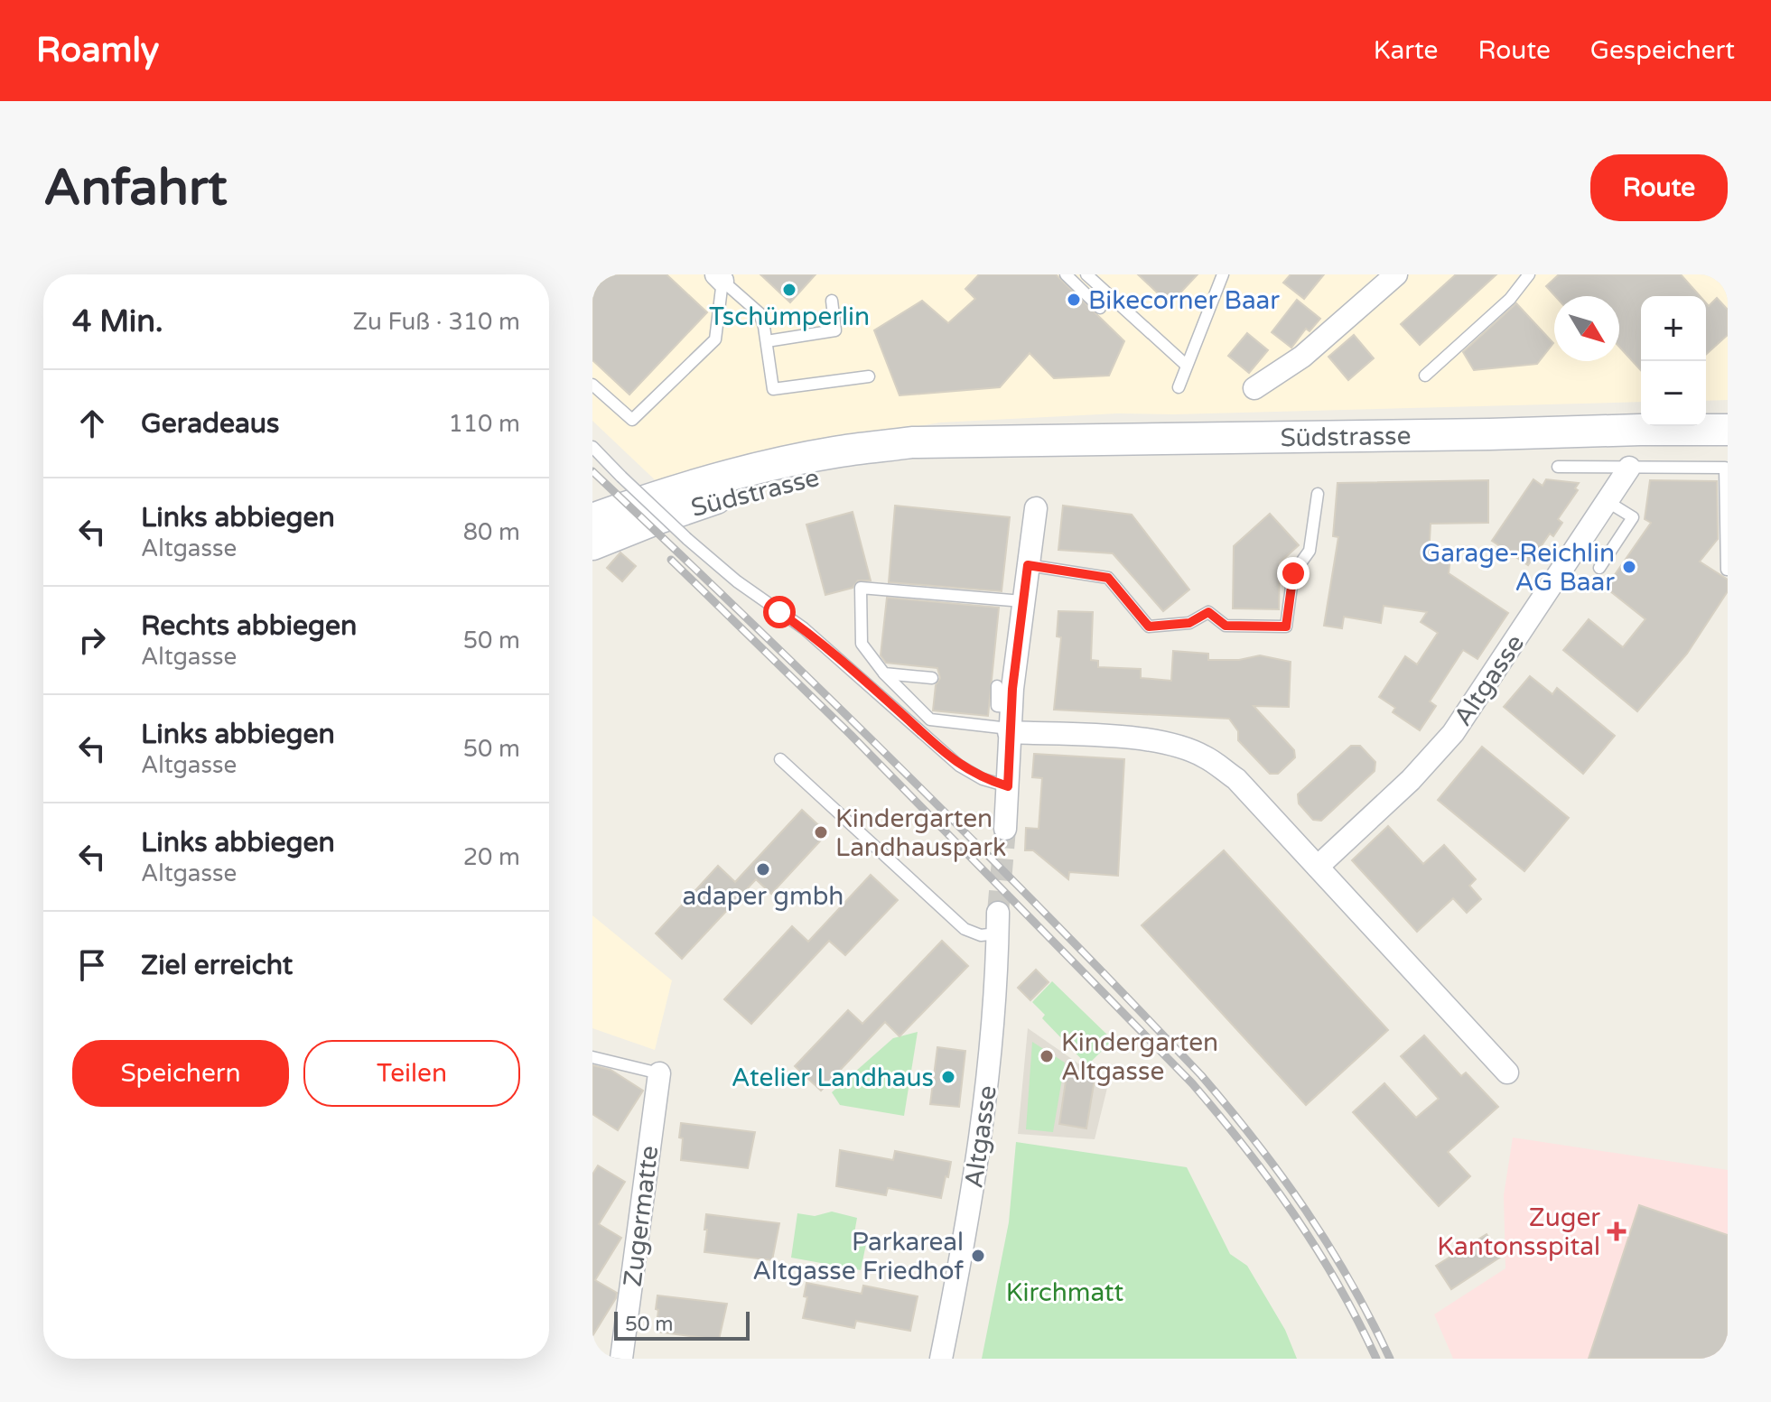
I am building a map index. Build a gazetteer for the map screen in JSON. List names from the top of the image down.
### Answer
{
  "streets": {
    "main road": ["Südstrasse"],
    "street": ["Altgasse", "Zugermatte"]
  },
  "parks": ["Kirchmatt"],
  "places": {
    "other": [
      "Tschümperlin",
      "Bikecorner Baar",
      "Garage-Reichlin AG Baar",
      "Kindergarten Landhauspark",
      "adaper gmbh",
      "Kindergarten Altgasse",
      "Atelier Landhaus",
      "Parkareal Altgasse Friedhof"
    ],
    "health": ["Zuger Kantonsspital"]
  },
  "scale_bar": "50 m",
  "north": "bottom right",
  "page": {
    "header": "Roamly",
    "nav": ["Karte", "Route", "Gespeichert"],
    "buttons": [
      "Route",
      ["Speichern", "Teilen"]
    ],
    "title": "Anfahrt",
    "heading": ["4 Min.", "Zu Fuß · 310 m"],
    "map_buttons": ["+", "−"],
    "list": [
      ["Geradeaus", "110 m"],
      ["Links abbiegen", "Altgasse", "80 m"],
      ["Rechts abbiegen", "Altgasse", "50 m"],
      ["Links abbiegen", "Altgasse", "50 m"],
      ["Links abbiegen", "Altgasse", "20 m"],
      "Ziel erreicht"
    ],
    "scale": "50 m"
  }
}
